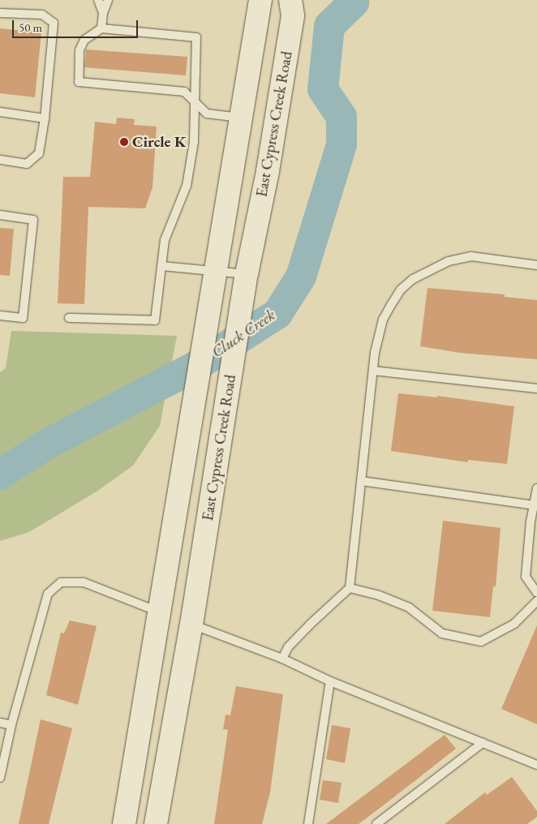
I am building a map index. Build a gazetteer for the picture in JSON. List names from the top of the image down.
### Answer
{
  "streets": {
    "main road": ["East Cypress Creek Road"]
  },
  "water": ["Cluck Creek"],
  "places": ["Circle K"],
  "scale_bar": "50 m"
}
